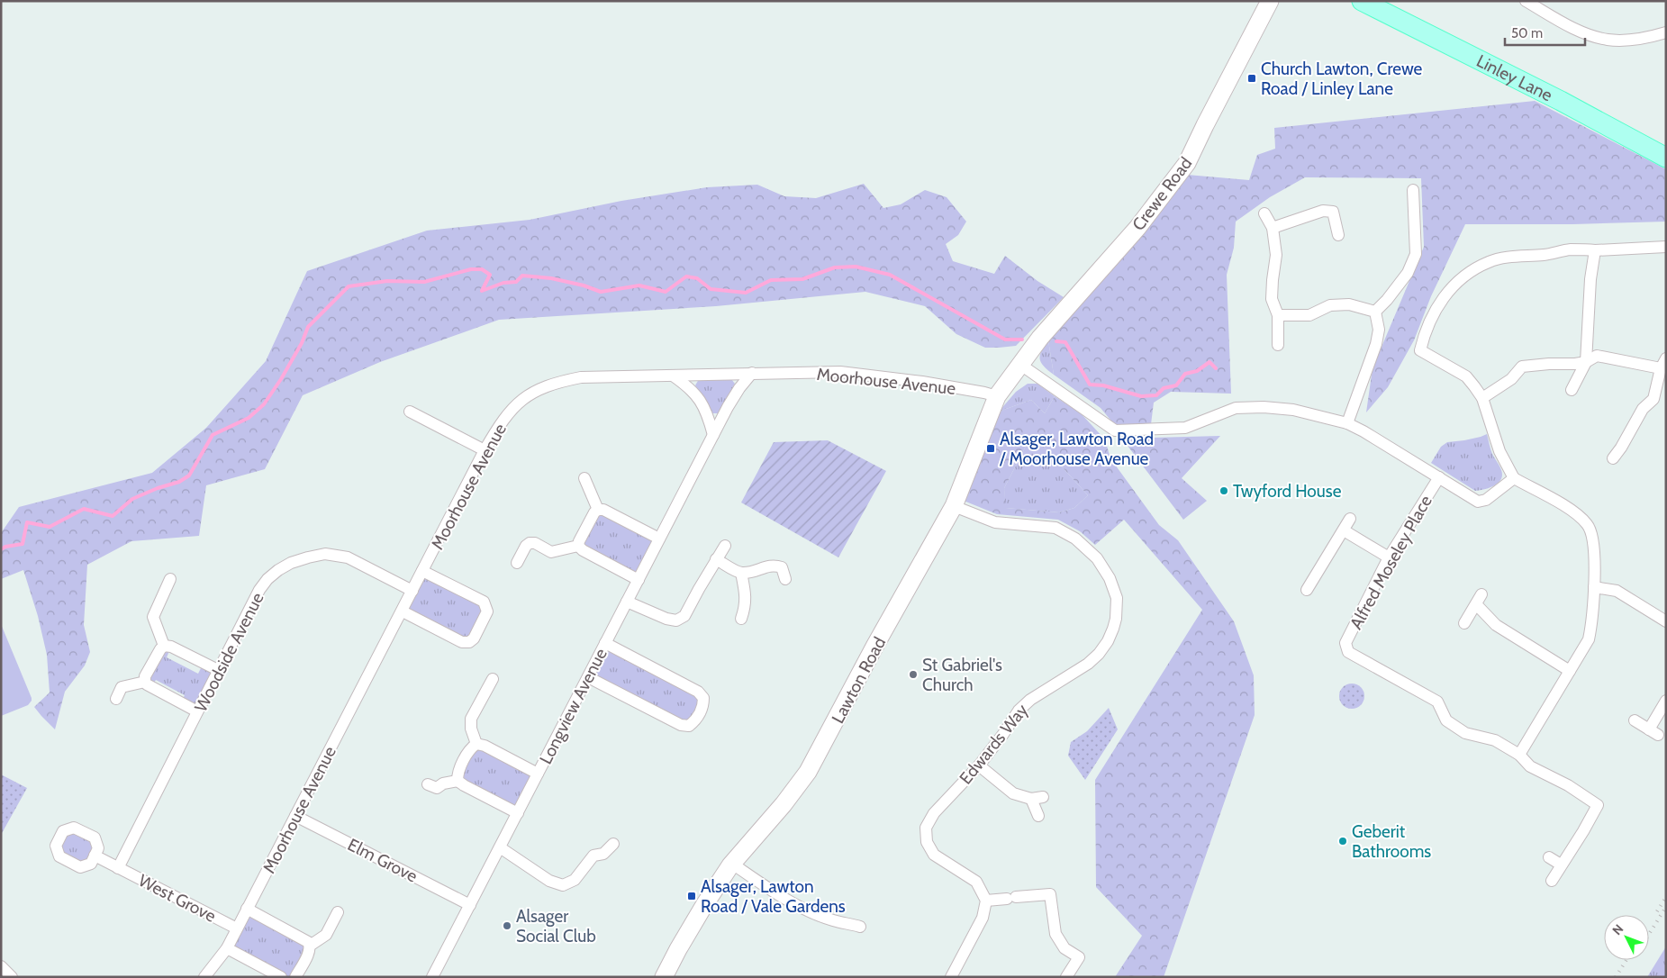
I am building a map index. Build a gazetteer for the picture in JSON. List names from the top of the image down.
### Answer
{
  "streets": {
    "main road": ["Linley Lane", "Crewe Road", "Lawton Road"],
    "street": [
      "Moorhouse Avenue",
      "Alfred Moseley Place",
      "Woodside Avenue",
      "Longview Avenue",
      "Edwards Way",
      "Elm Grove",
      "West Grove"
    ]
  },
  "crossings": [
    ["Crewe Road", "Lawton Road"],
    ["Moorhouse Avenue", "Woodside Avenue"],
    ["Moorhouse Avenue", "Lawton Road"],
    ["Moorhouse Avenue", "Longview Avenue"],
    ["Moorhouse Avenue", "Elm Grove"],
    ["Moorhouse Avenue", "West Grove"],
    ["Woodside Avenue", "West Grove"],
    ["Lawton Road", "Edwards Way"],
    ["Longview Avenue", "Elm Grove"]
  ],
  "places": {
    "transit": ["Church Lawton, Crewe Road / Linley Lane", "Alsager, Lawton Road / Moorhouse Avenue", "Alsager, Lawton Road / Vale Gardens"],
    "other": [
      "Twyford House",
      "St Gabriel's Church",
      "Geberit Bathrooms",
      "Alsager Social Club"
    ]
  },
  "scale_bar": "50 m",
  "north": "top left"
}
